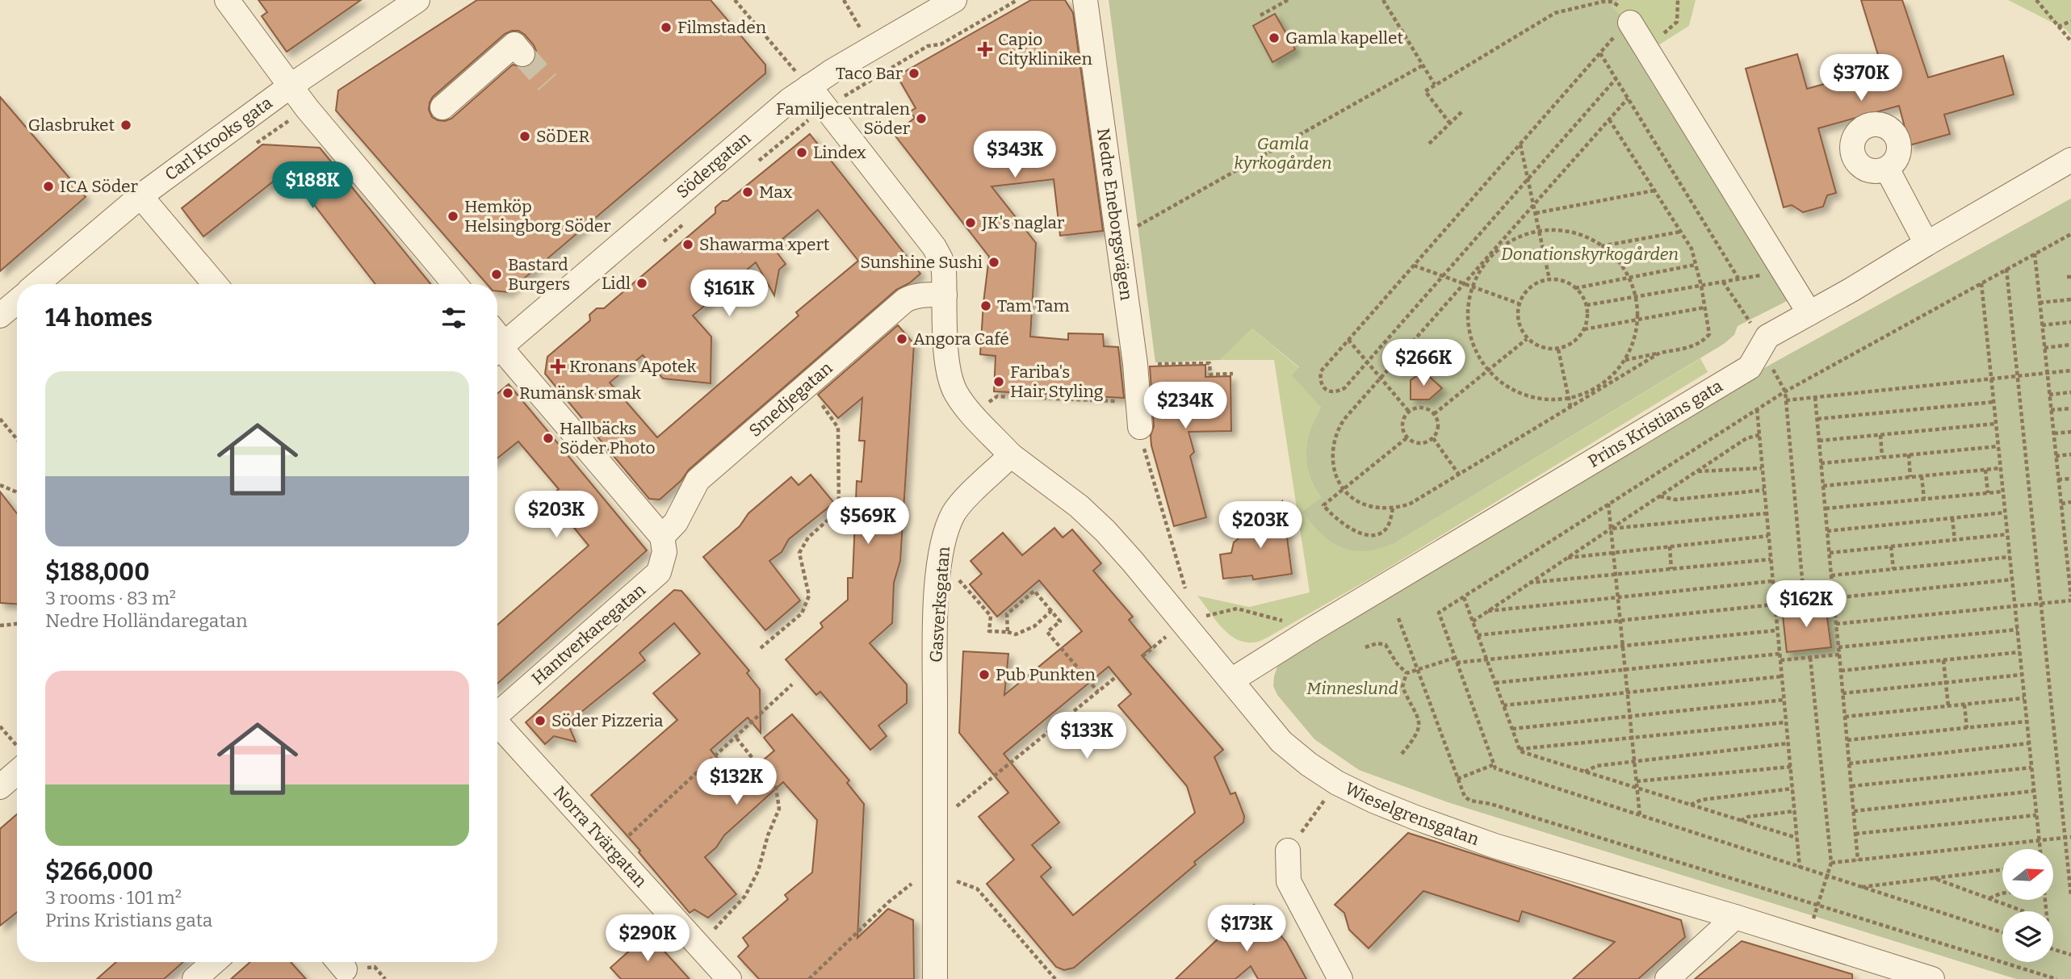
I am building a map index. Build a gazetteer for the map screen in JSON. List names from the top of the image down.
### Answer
{
  "streets": {
    "street": [
      "Carl Krooks gata",
      "Södergatan",
      "Nedre Eneborgsvägen",
      "Smedjegatan",
      "Prins Kristians gata",
      "Gasverksgatan",
      "Hantverkaregatan",
      "Wieselgrensgatan",
      "Norra Tvärgatan"
    ]
  },
  "crossings": [
    ["Smedjegatan", "Hantverkaregatan"],
    ["Prins Kristians gata", "Wieselgrensgatan"],
    ["Gasverksgatan", "Wieselgrensgatan"]
  ],
  "parks": ["Gamla kyrkogården", "Donationskyrkogården", "Minneslund"],
  "places": {
    "other": [
      "Filmstaden",
      "Gamla kapellet",
      "Taco Bar",
      "Familjecentralen Söder",
      "Glasbruket",
      "SöDER",
      "Lindex",
      "ICA Söder",
      "Max",
      "Hemköp Helsingborg Söder",
      "JK's naglar",
      "Shawarma xpert",
      "Sunshine Sushi",
      "Bastard Burgers",
      "Lidl",
      "Tam Tam",
      "Angora Café",
      "Fariba's Hair Styling",
      "Rumänsk smak",
      "Hallbäcks Söder Photo",
      "Pub Punkten",
      "Söder Pizzeria"
    ],
    "health": ["Capio Citykliniken", "Kronans Apotek"]
  },
  "north": "right",
  "page": {
    "price": [
      "$370K",
      "$343K",
      "$188K",
      "$161K",
      "$266K",
      "$234K",
      "$203K",
      "$569K",
      "$203K",
      "$162K",
      "$133K",
      "$132K",
      "$173K",
      "$290K"
    ],
    "heading": "14 homes",
    "list": [
      {
        "name": "$188,000",
        "note": "3 rooms · 83 m² · Nedre Holländaregatan"
      },
      {
        "name": "$266,000",
        "note": "3 rooms · 101 m² · Prins Kristians gata"
      }
    ]
  }
}
